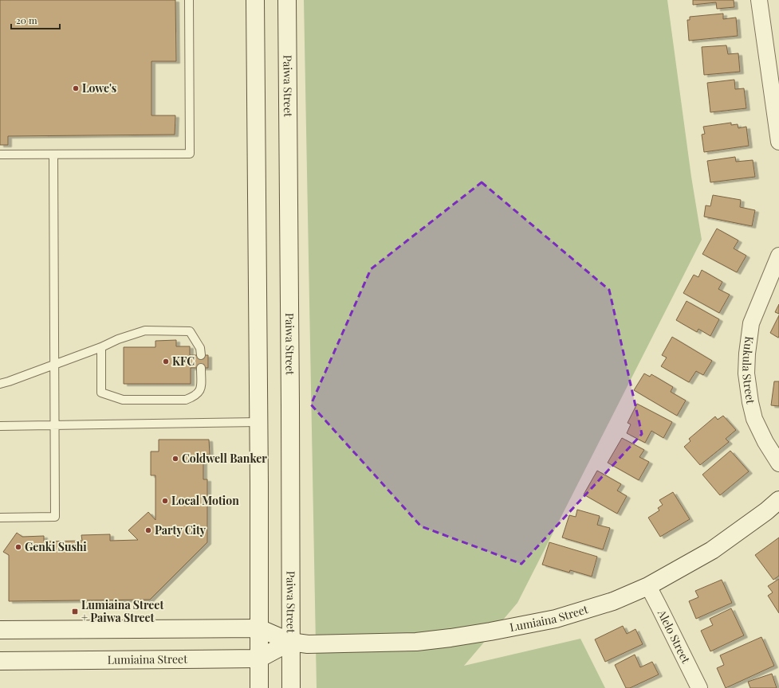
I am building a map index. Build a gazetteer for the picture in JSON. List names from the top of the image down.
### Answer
{
  "streets": {
    "main road": ["Paiwa Street", "Lumiaina Street"],
    "street": ["Kukula Street", "Alelo Street"]
  },
  "crossings": [
    ["Paiwa Street", "Lumiaina Street"],
    ["Lumiaina Street", "Alelo Street"]
  ],
  "places": {
    "other": [
      "Lowe's",
      "KFC",
      "Coldwell Banker",
      "Local Motion",
      "Party City",
      "Genki Sushi"
    ],
    "transit": ["Lumiaina Street + Paiwa Street"]
  },
  "scale_bar": "20 m"
}
